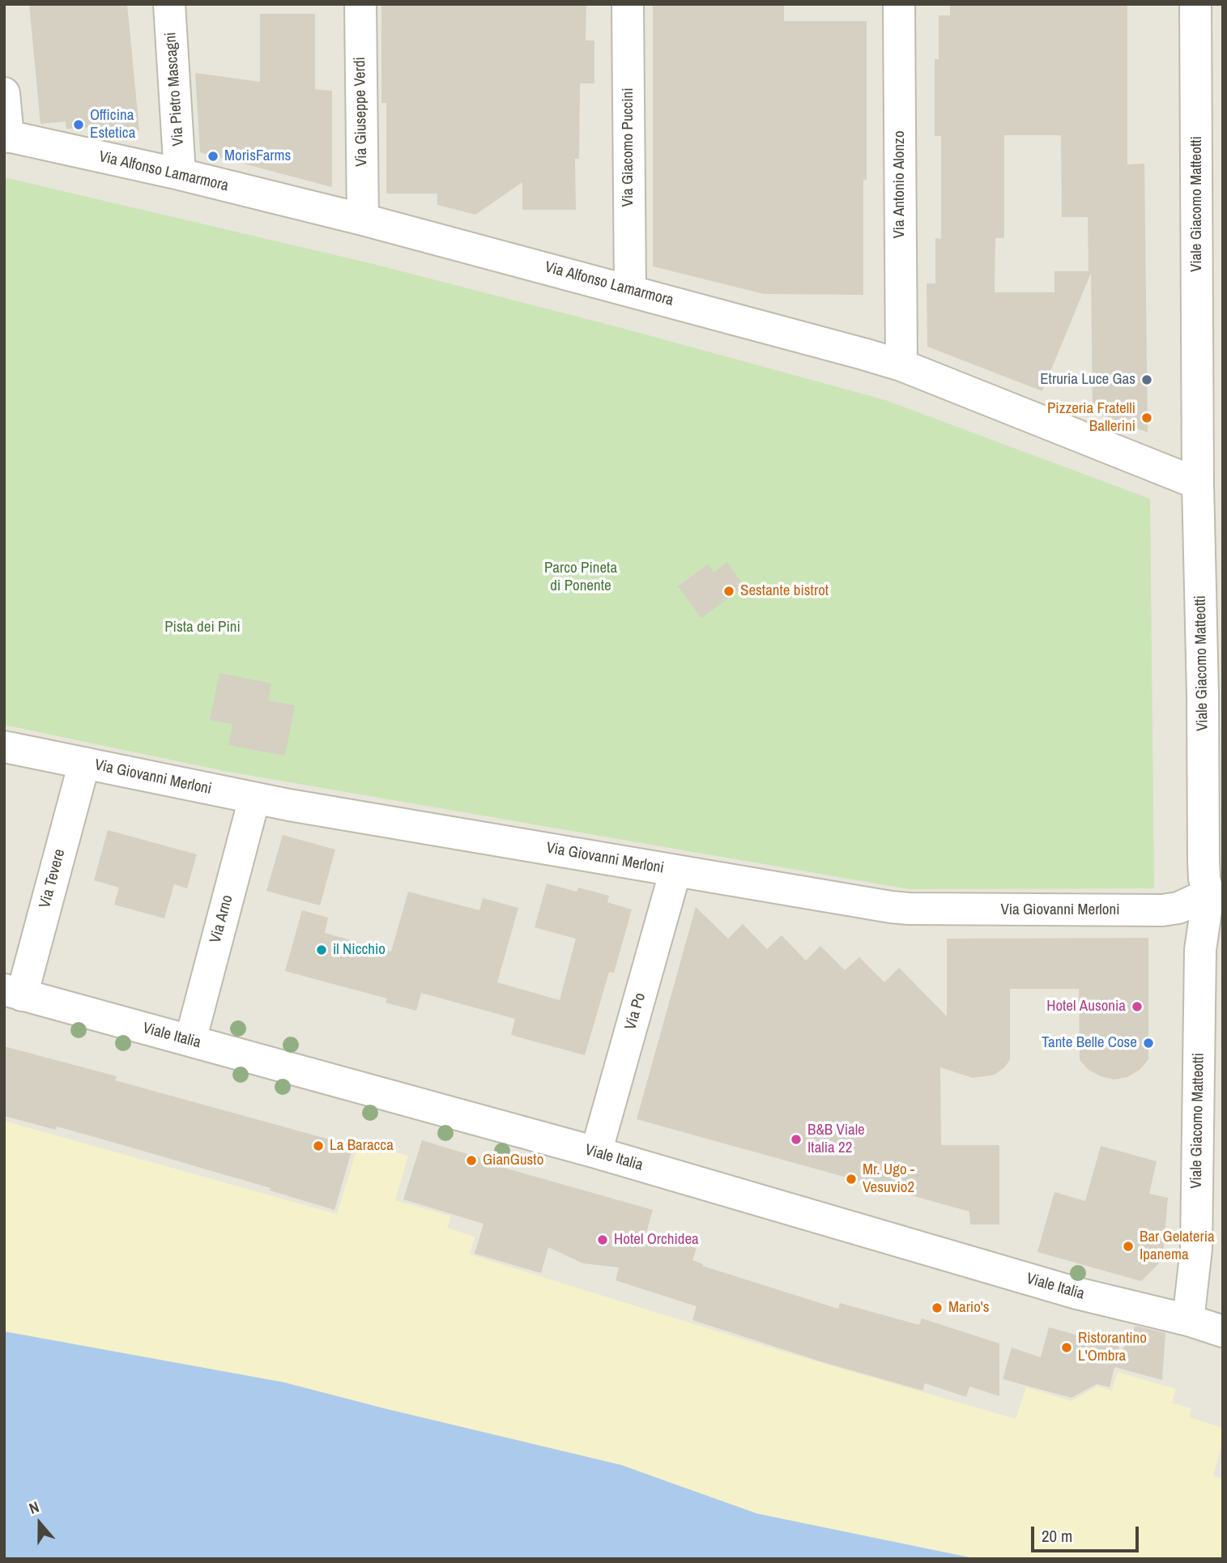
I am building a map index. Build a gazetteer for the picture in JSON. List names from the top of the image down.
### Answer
{
  "streets": {
    "street": [
      "Via Pietro Mascagni",
      "Via Giuseppe Verdi",
      "Via Giacomo Puccini",
      "Via Alfonso Lamarmora",
      "Via Antonio Alonzo",
      "Viale Giacomo Matteotti",
      "Via Giovanni Merloni",
      "Via Tevere",
      "Via Arno",
      "Via Po",
      "Viale Italia"
    ]
  },
  "crossings": [
    ["Via Pietro Mascagni", "Via Alfonso Lamarmora"],
    ["Via Giuseppe Verdi", "Via Alfonso Lamarmora"],
    ["Via Giacomo Puccini", "Via Alfonso Lamarmora"],
    ["Via Alfonso Lamarmora", "Via Antonio Alonzo"],
    ["Via Alfonso Lamarmora", "Viale Giacomo Matteotti"],
    ["Viale Giacomo Matteotti", "Via Giovanni Merloni"],
    ["Viale Giacomo Matteotti", "Viale Italia"],
    ["Via Giovanni Merloni", "Via Tevere"],
    ["Via Giovanni Merloni", "Via Arno"],
    ["Via Giovanni Merloni", "Via Po"],
    ["Via Tevere", "Viale Italia"],
    ["Via Arno", "Viale Italia"],
    ["Via Po", "Viale Italia"]
  ],
  "parks": ["Parco Pineta di Ponente", "Pista dei Pini"],
  "places": [
    "Officina Estetica",
    "MorisFarms",
    "Etruria Luce Gas",
    "Pizzeria Fratelli Ballerini",
    "Sestante bistrot",
    "il Nicchio",
    "Hotel Ausonia",
    "Tante Belle Cose",
    "B&B Viale Italia 22",
    "La Baracca",
    "GianGusto",
    "Mr. Ugo - Vesuvio2",
    "Hotel Orchidea",
    "Bar Gelateria Ipanema",
    "Mario's",
    "Ristorantino L'Ombra"
  ],
  "scale_bar": "20 m",
  "north": "top"
}
